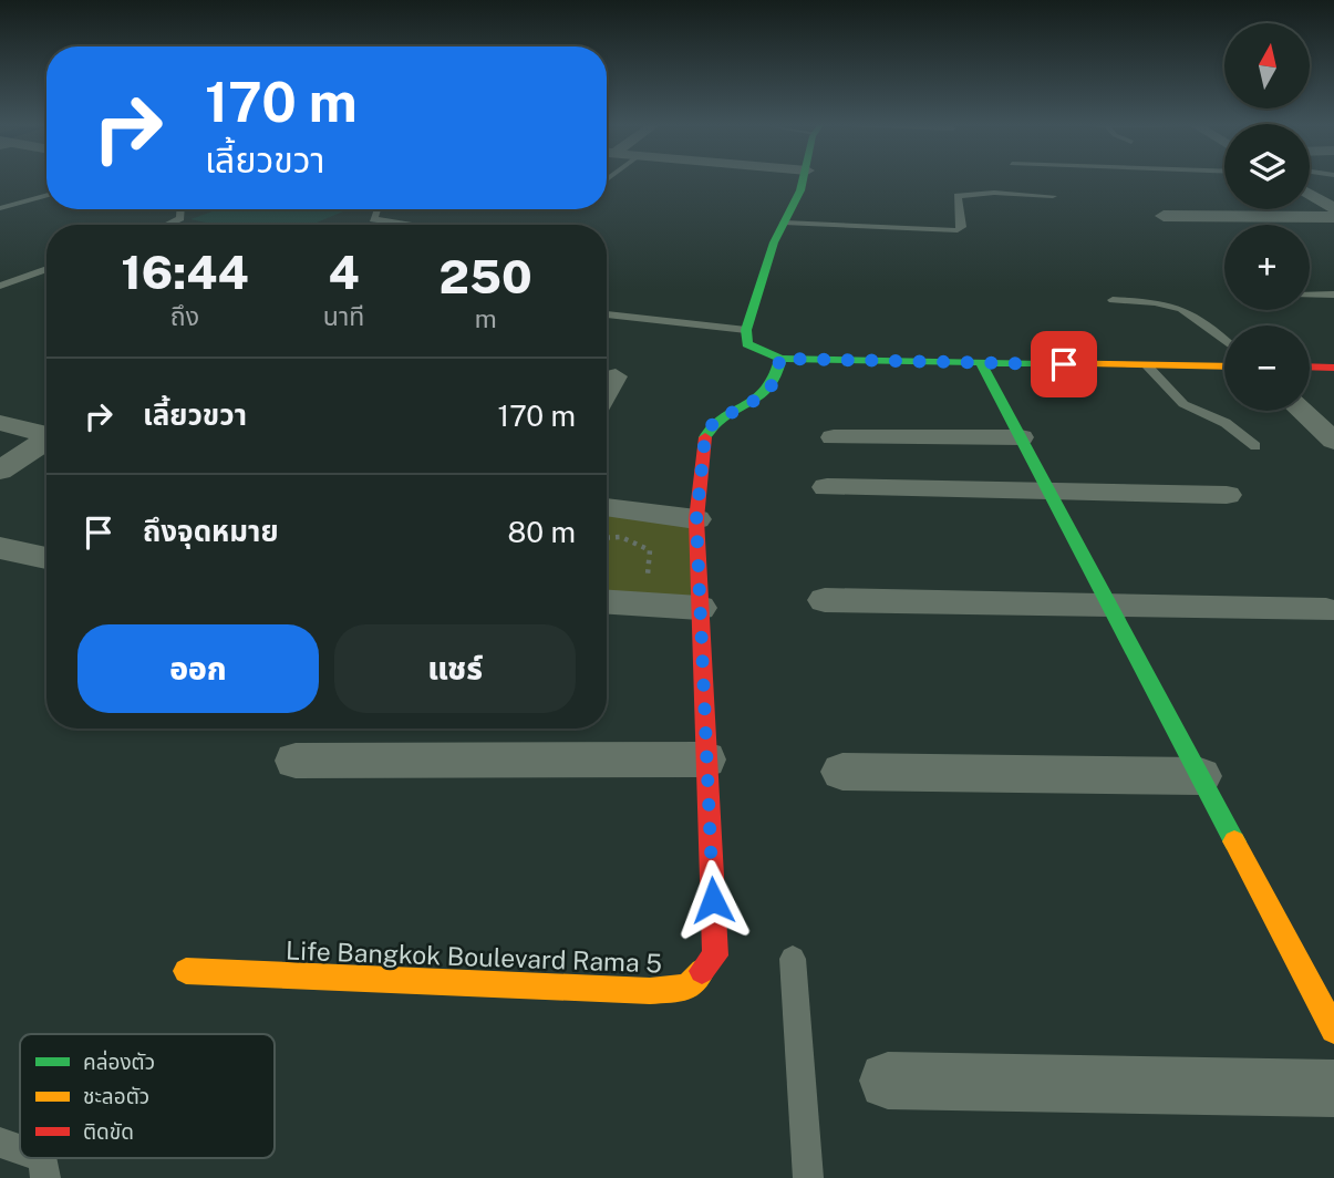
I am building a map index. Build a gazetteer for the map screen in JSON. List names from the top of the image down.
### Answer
{
  "streets": {
    "street": ["Life Bangkok Boulevard Rama 5"]
  },
  "legend": ["คล่องตัว", "ชะลอตัว", "ติดขัด"],
  "north": "top",
  "page": {
    "map_buttons": ["+", "−"],
    "turn": ["170 m", "เลี้ยวขวา"],
    "eta": [
      "16:44",
      "ถึง",
      "4",
      "นาที",
      "250",
      "m"
    ],
    "list": [
      {
        "name": "เลี้ยวขวา",
        "value": "170 m"
      },
      {
        "name": "ถึงจุดหมาย",
        "value": "80 m"
      }
    ],
    "buttons": ["ออก", "แชร์"]
  }
}
